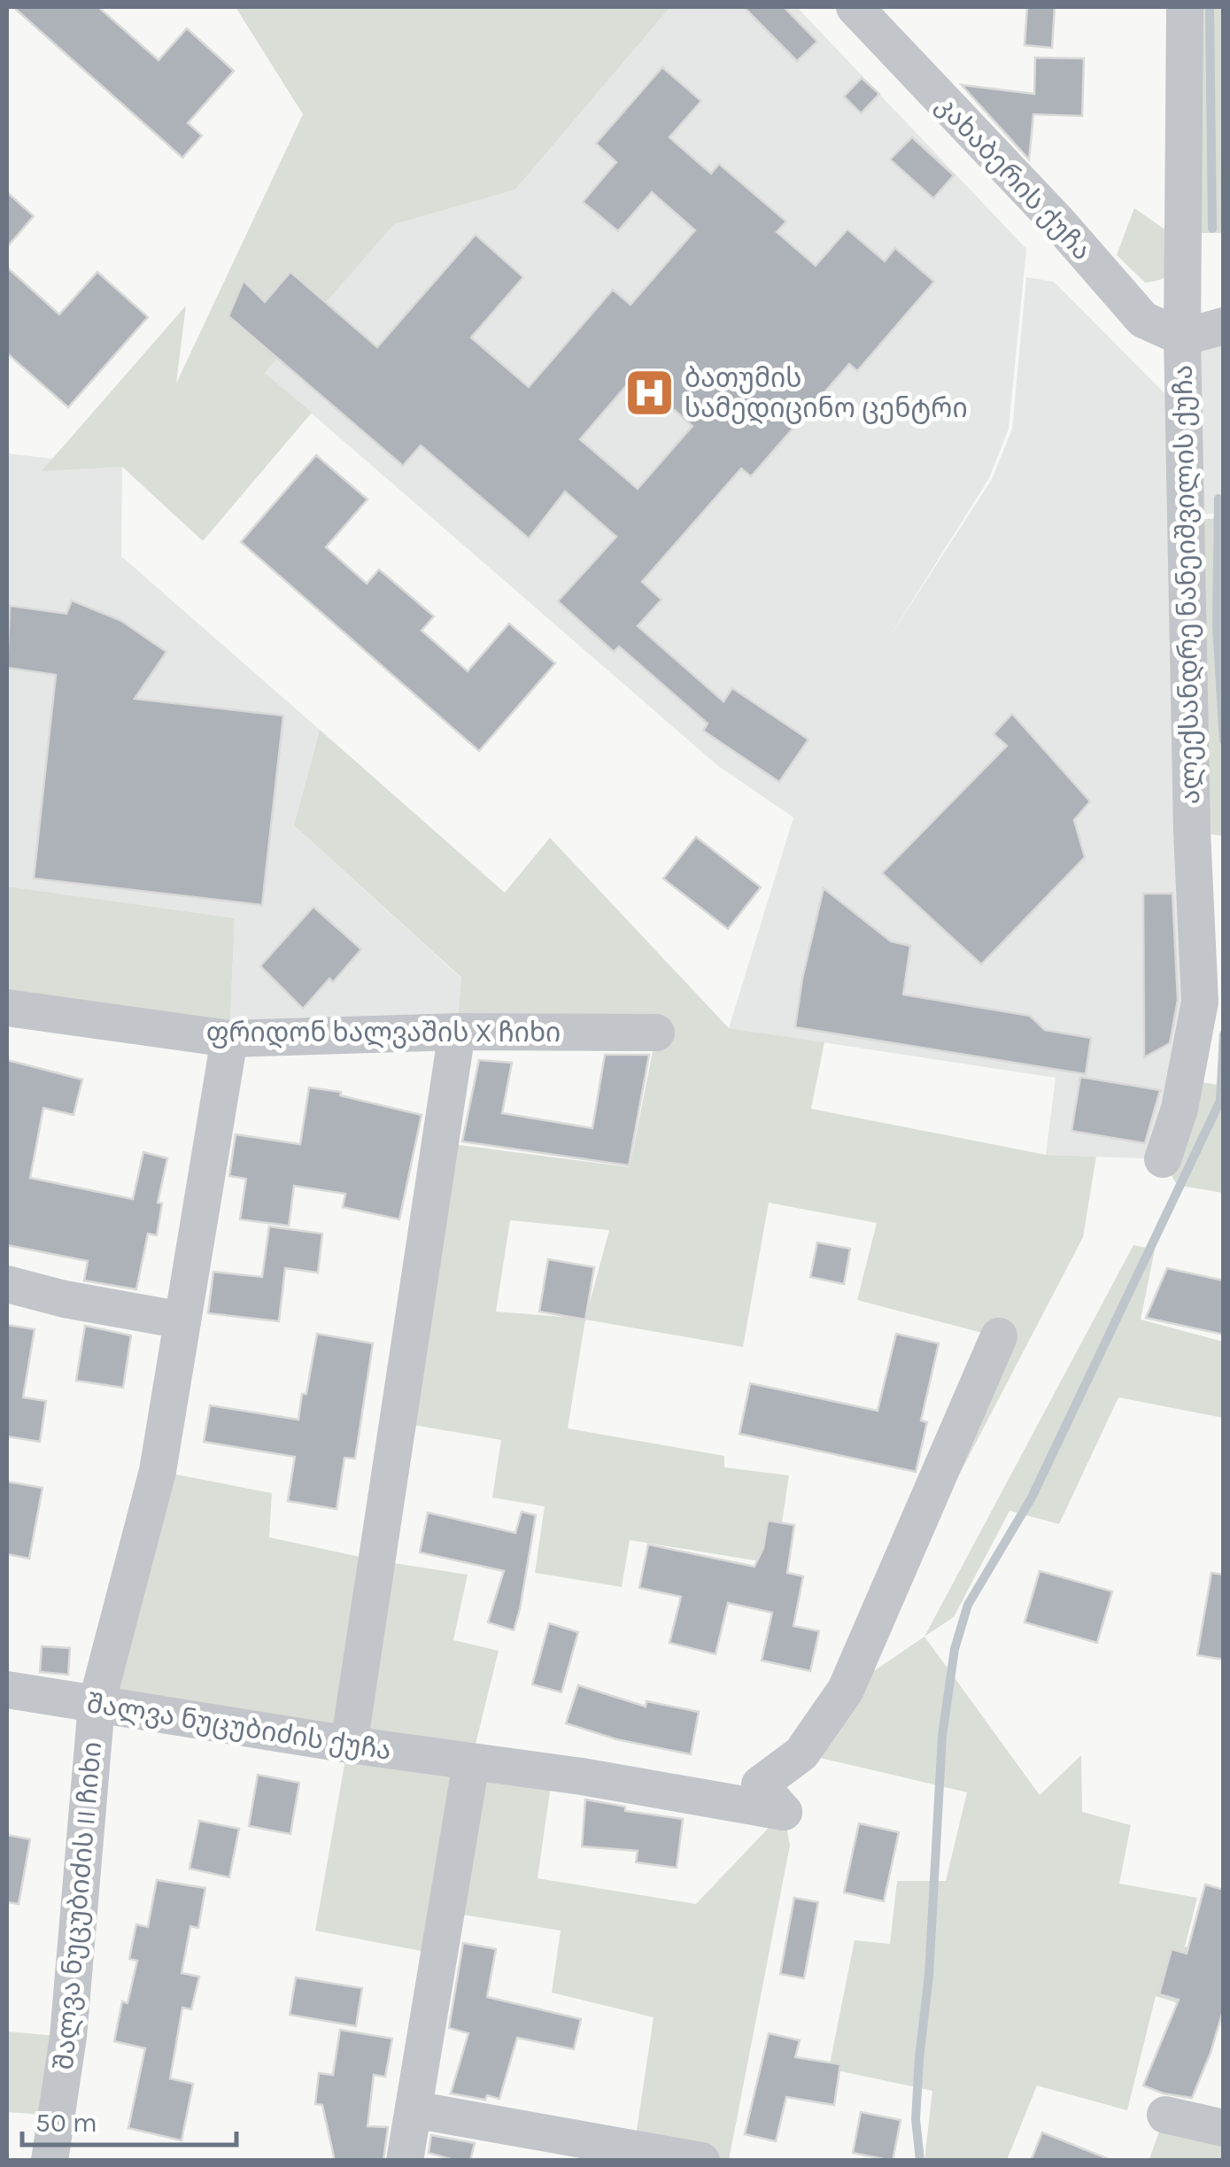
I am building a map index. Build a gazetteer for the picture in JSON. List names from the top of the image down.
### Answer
{
  "streets": {
    "street": [
      "კახაბერის ქუჩა",
      "ალექსანდრე ნანეიშვილის ქუჩა",
      "ფრიდონ ხალვაშის X ჩიხი",
      "შალვა ნუცუბიძის ქუჩა",
      "შალვა ნუცუბიძის II ჩიხი"
    ]
  },
  "crossings": [
    ["კახაბერის ქუჩა", "ალექსანდრე ნანეიშვილის ქუჩა"],
    ["ფრიდონ ხალვაშის X ჩიხი", "შალვა ნუცუბიძის II ჩიხი"],
    ["შალვა ნუცუბიძის ქუჩა", "შალვა ნუცუბიძის II ჩიხი"]
  ],
  "places": {
    "hospital": ["ბათუმის სამედიცინო ცენტრი"]
  },
  "scale_bar": "50 m"
}
